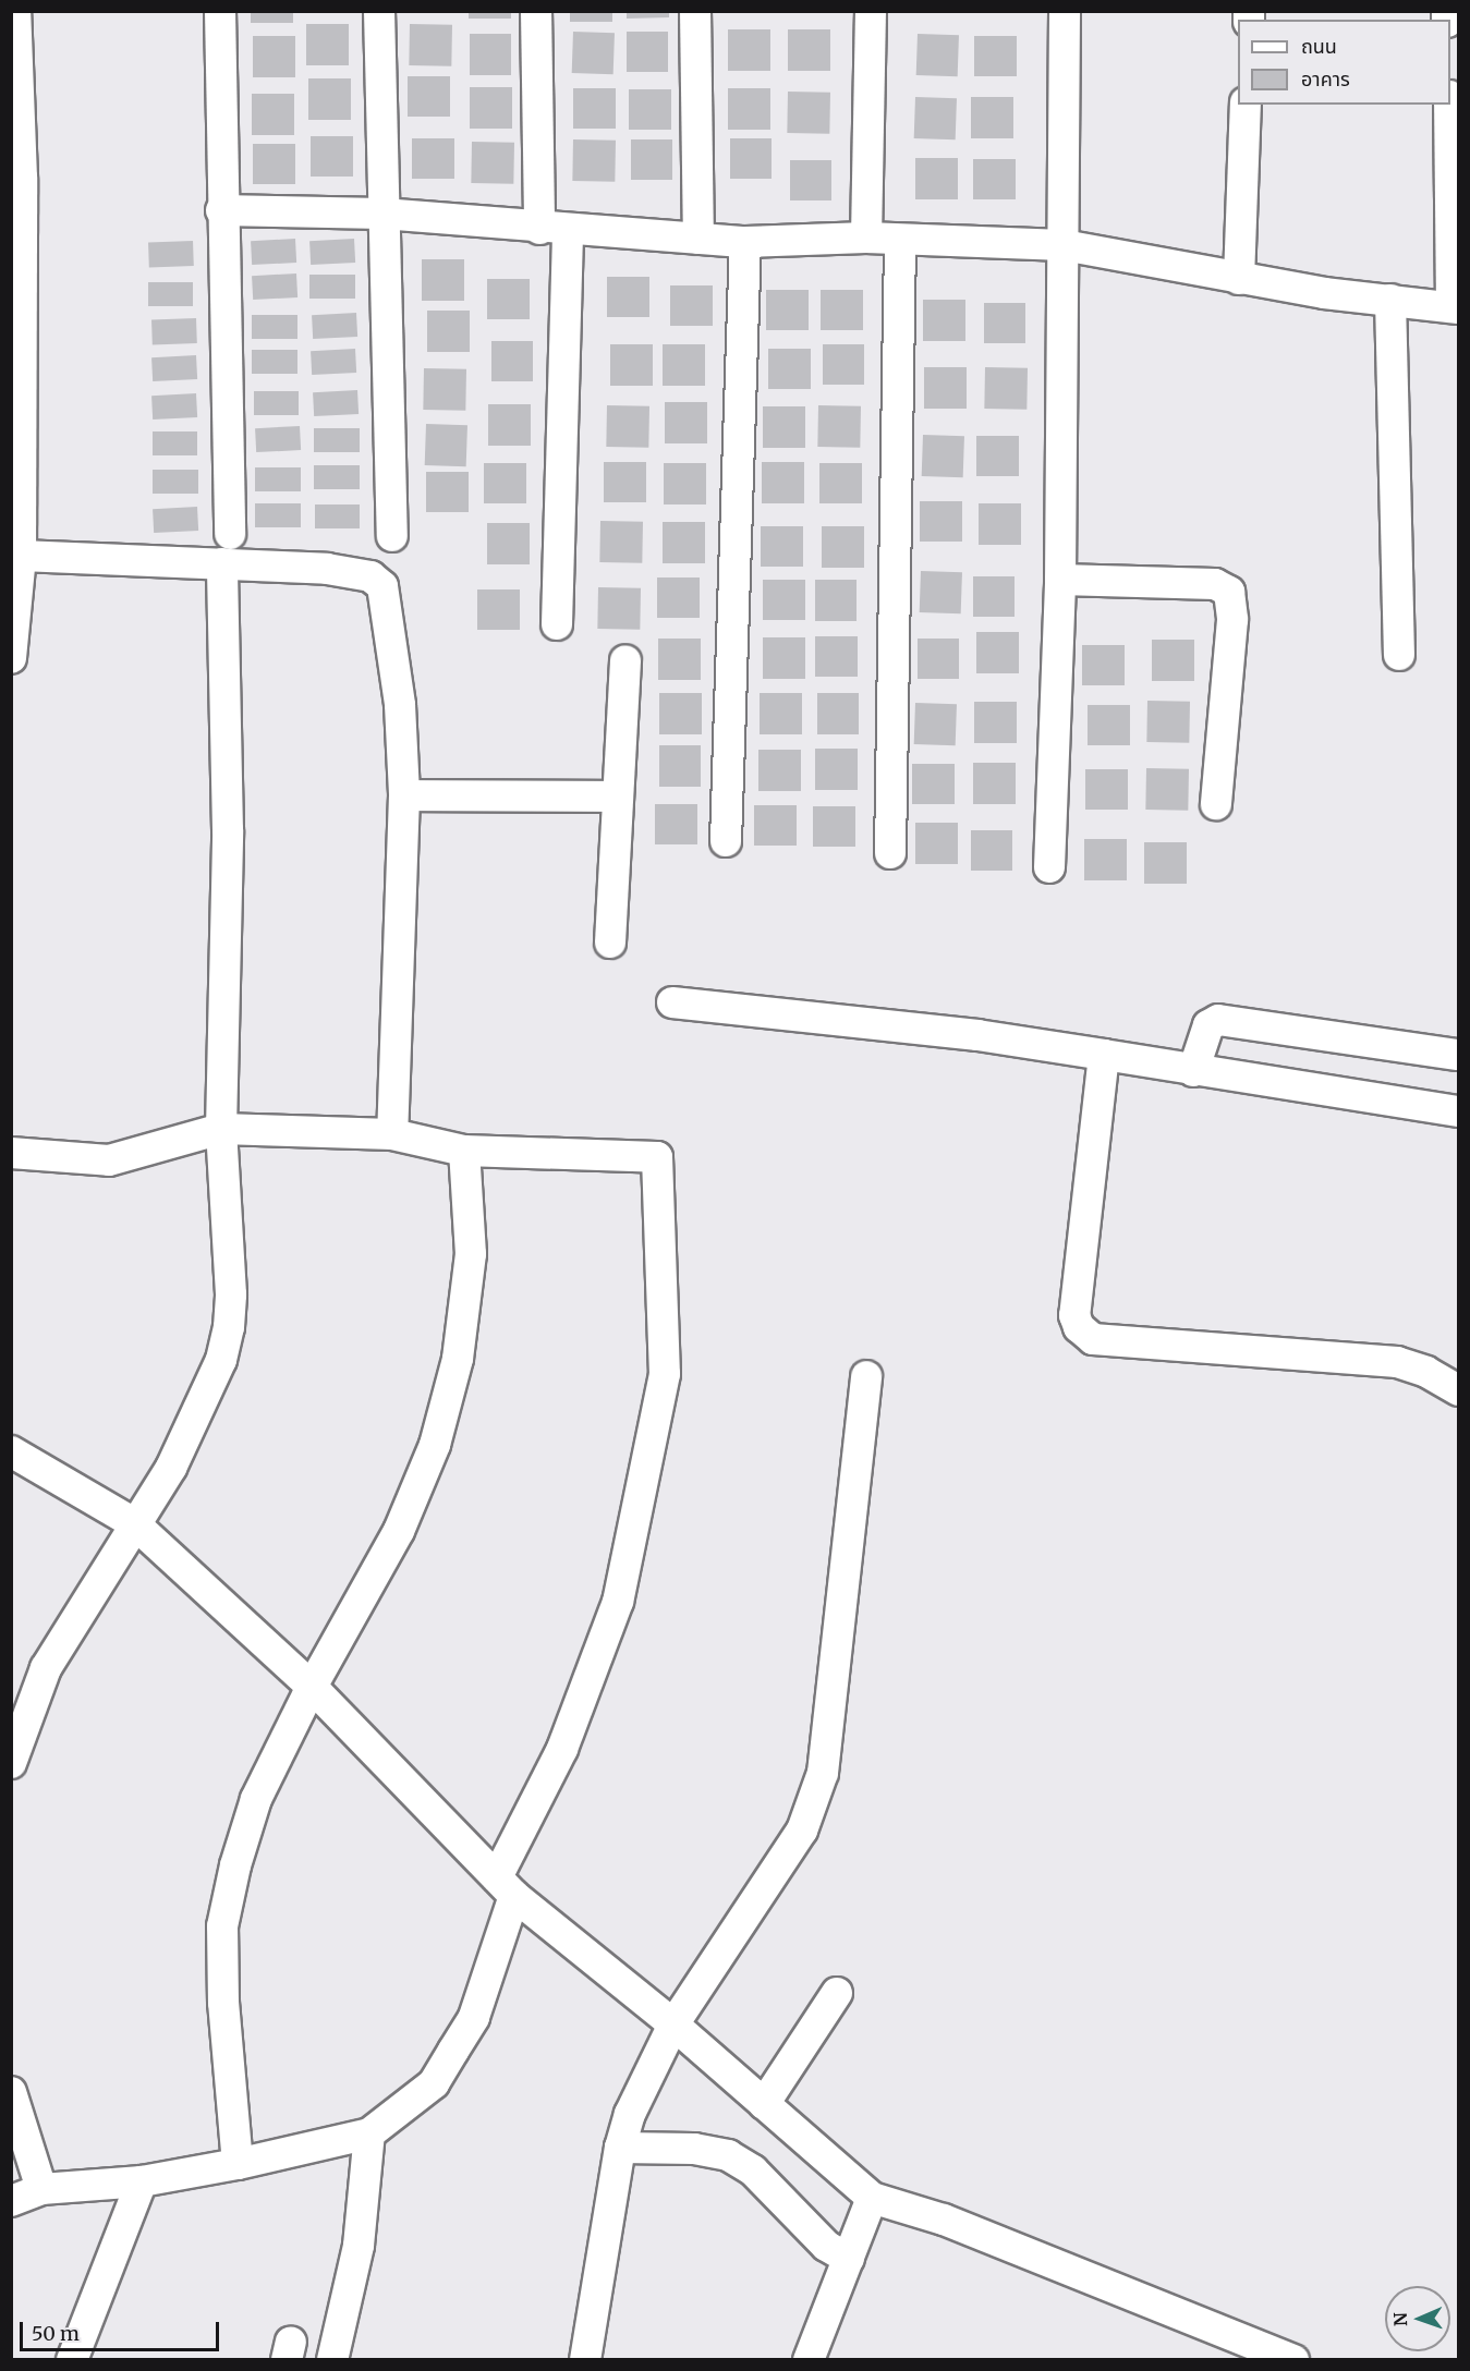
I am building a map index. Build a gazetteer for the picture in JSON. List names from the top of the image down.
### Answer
{
  "legend": ["ถนน", "อาคาร"],
  "scale_bar": "50 m",
  "north": "left"
}
